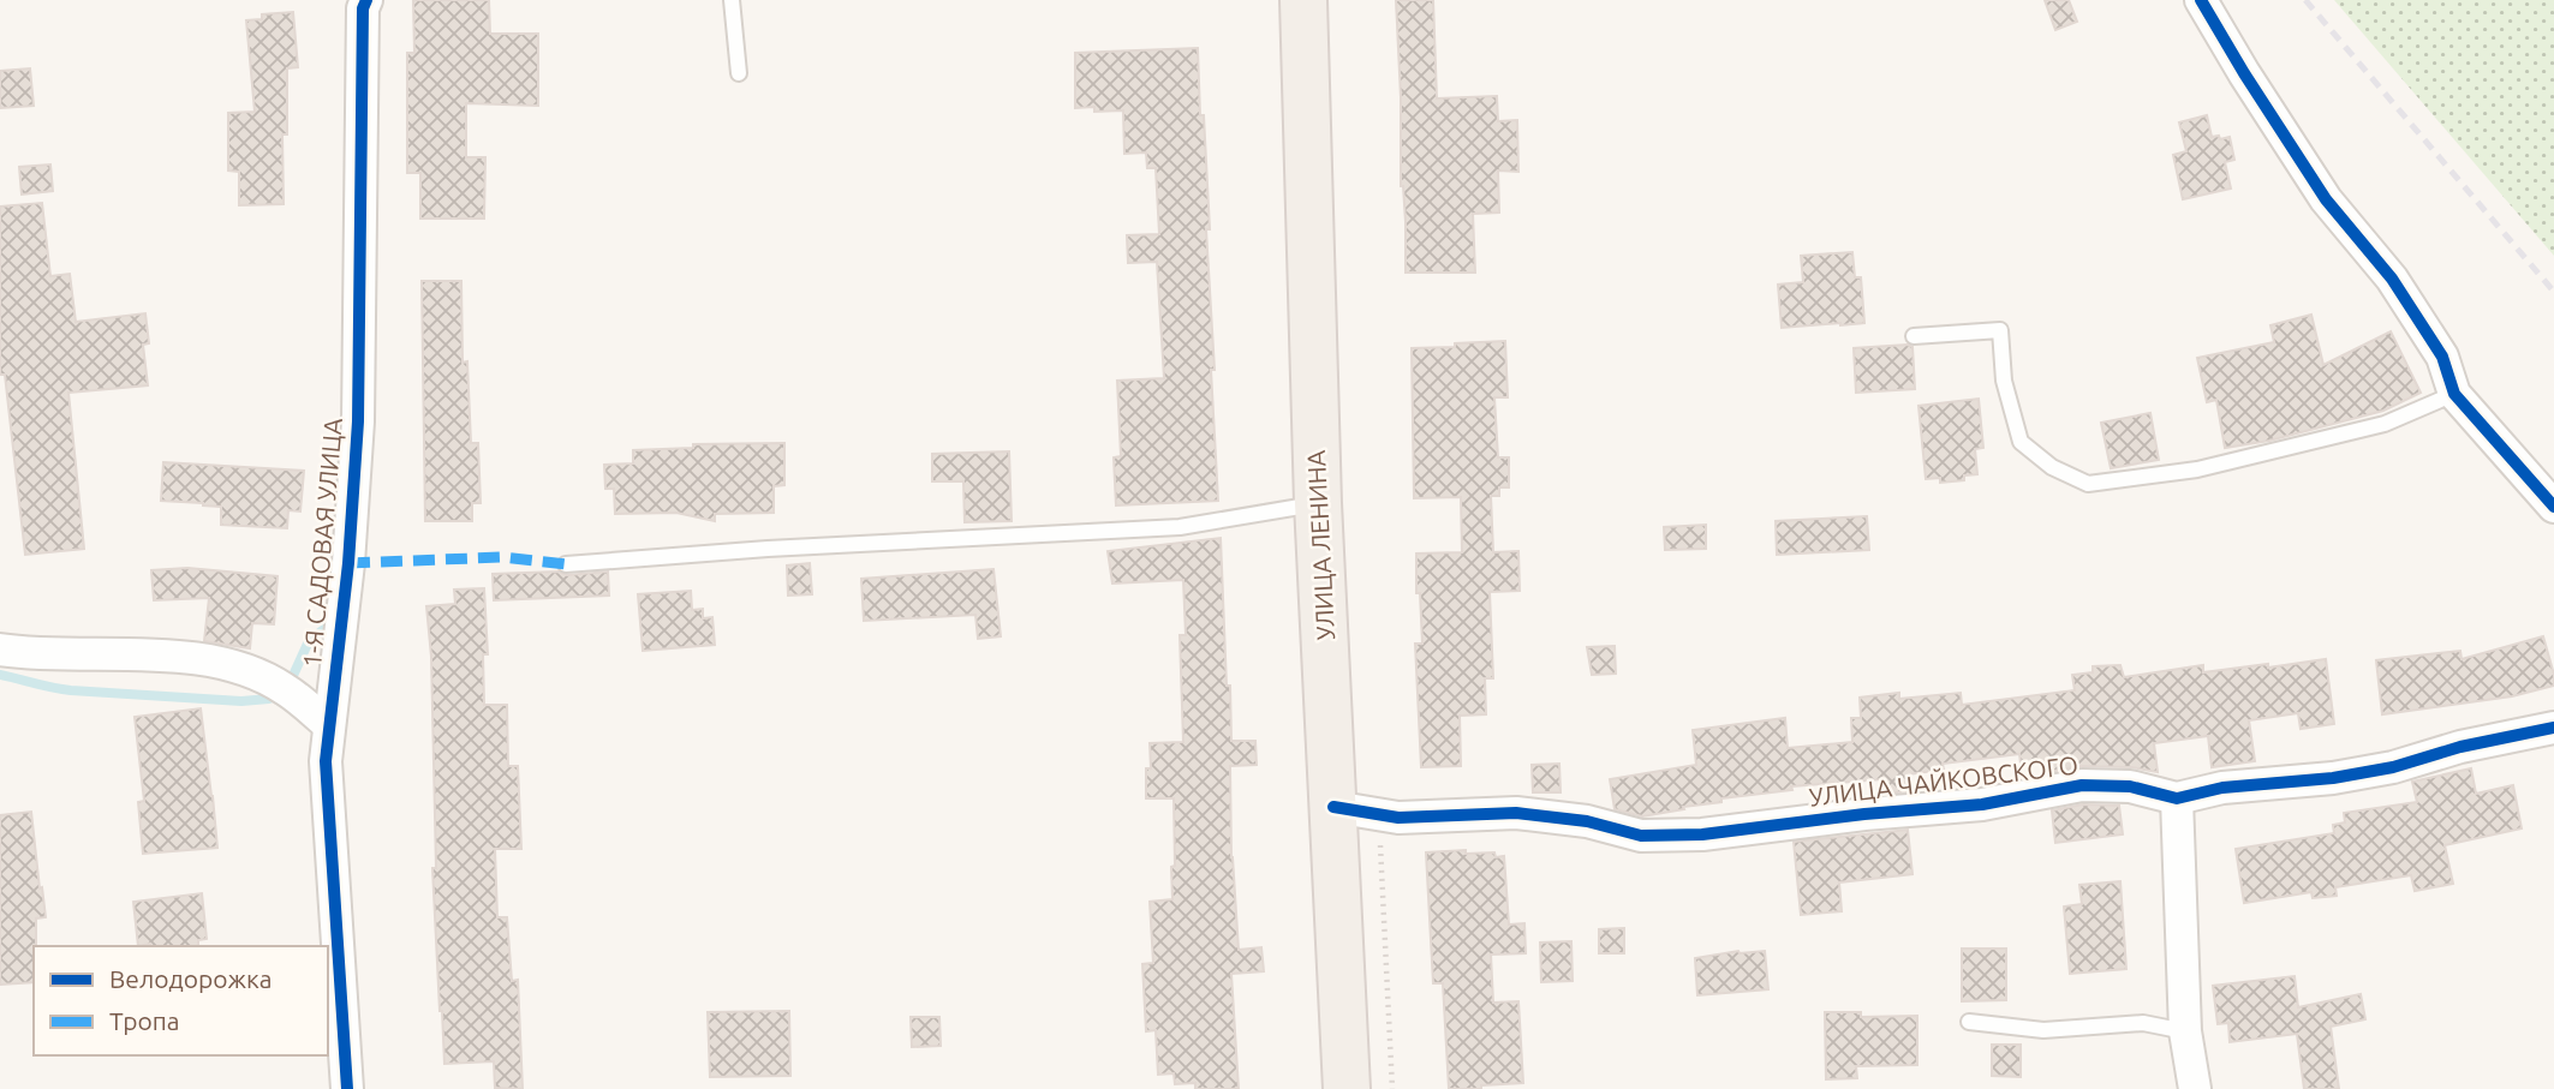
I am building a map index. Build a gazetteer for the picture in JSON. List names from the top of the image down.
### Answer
{
  "streets": {
    "main road": ["УЛИЦА ЛЕНИНА"],
    "street": ["1-Я САДОВАЯ УЛИЦА", "УЛИЦА ЧАЙКОВСКОГО"]
  },
  "crossings": [
    ["УЛИЦА ЛЕНИНА", "УЛИЦА ЧАЙКОВСКОГО"]
  ],
  "legend": ["Велодорожка", "Тропа"]
}
